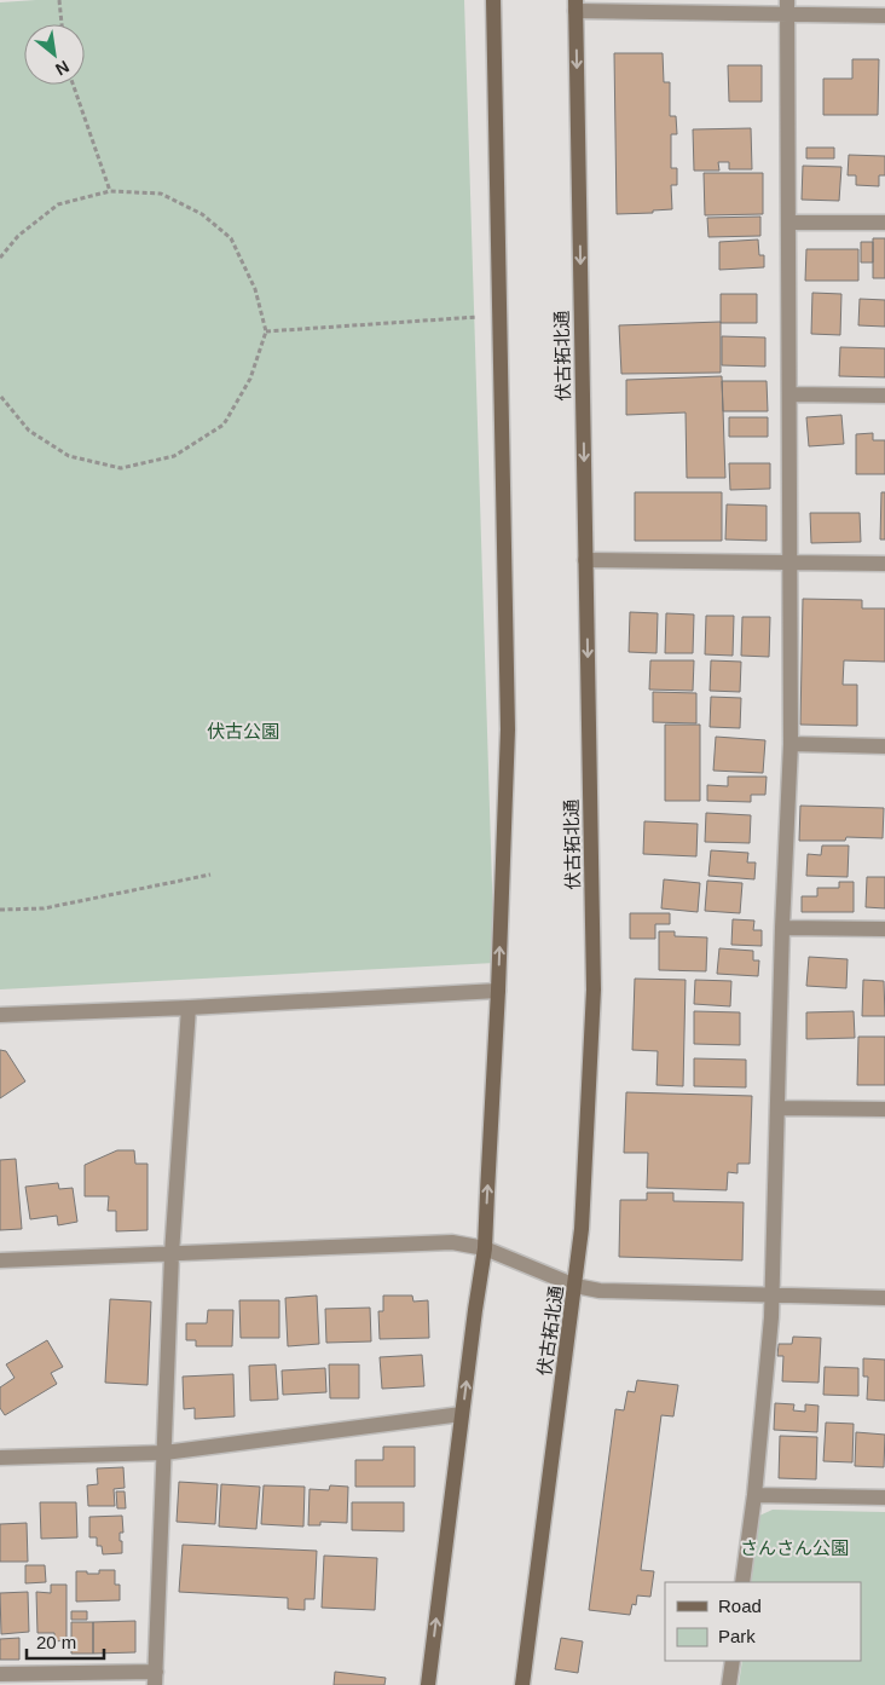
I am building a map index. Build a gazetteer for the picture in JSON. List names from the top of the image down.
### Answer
{
  "streets": {
    "street": ["伏古拓北通"]
  },
  "parks": ["伏古公園", "さんさん公園"],
  "legend": ["Road", "Park"],
  "scale_bar": "20 m",
  "north": "bottom right"
}
